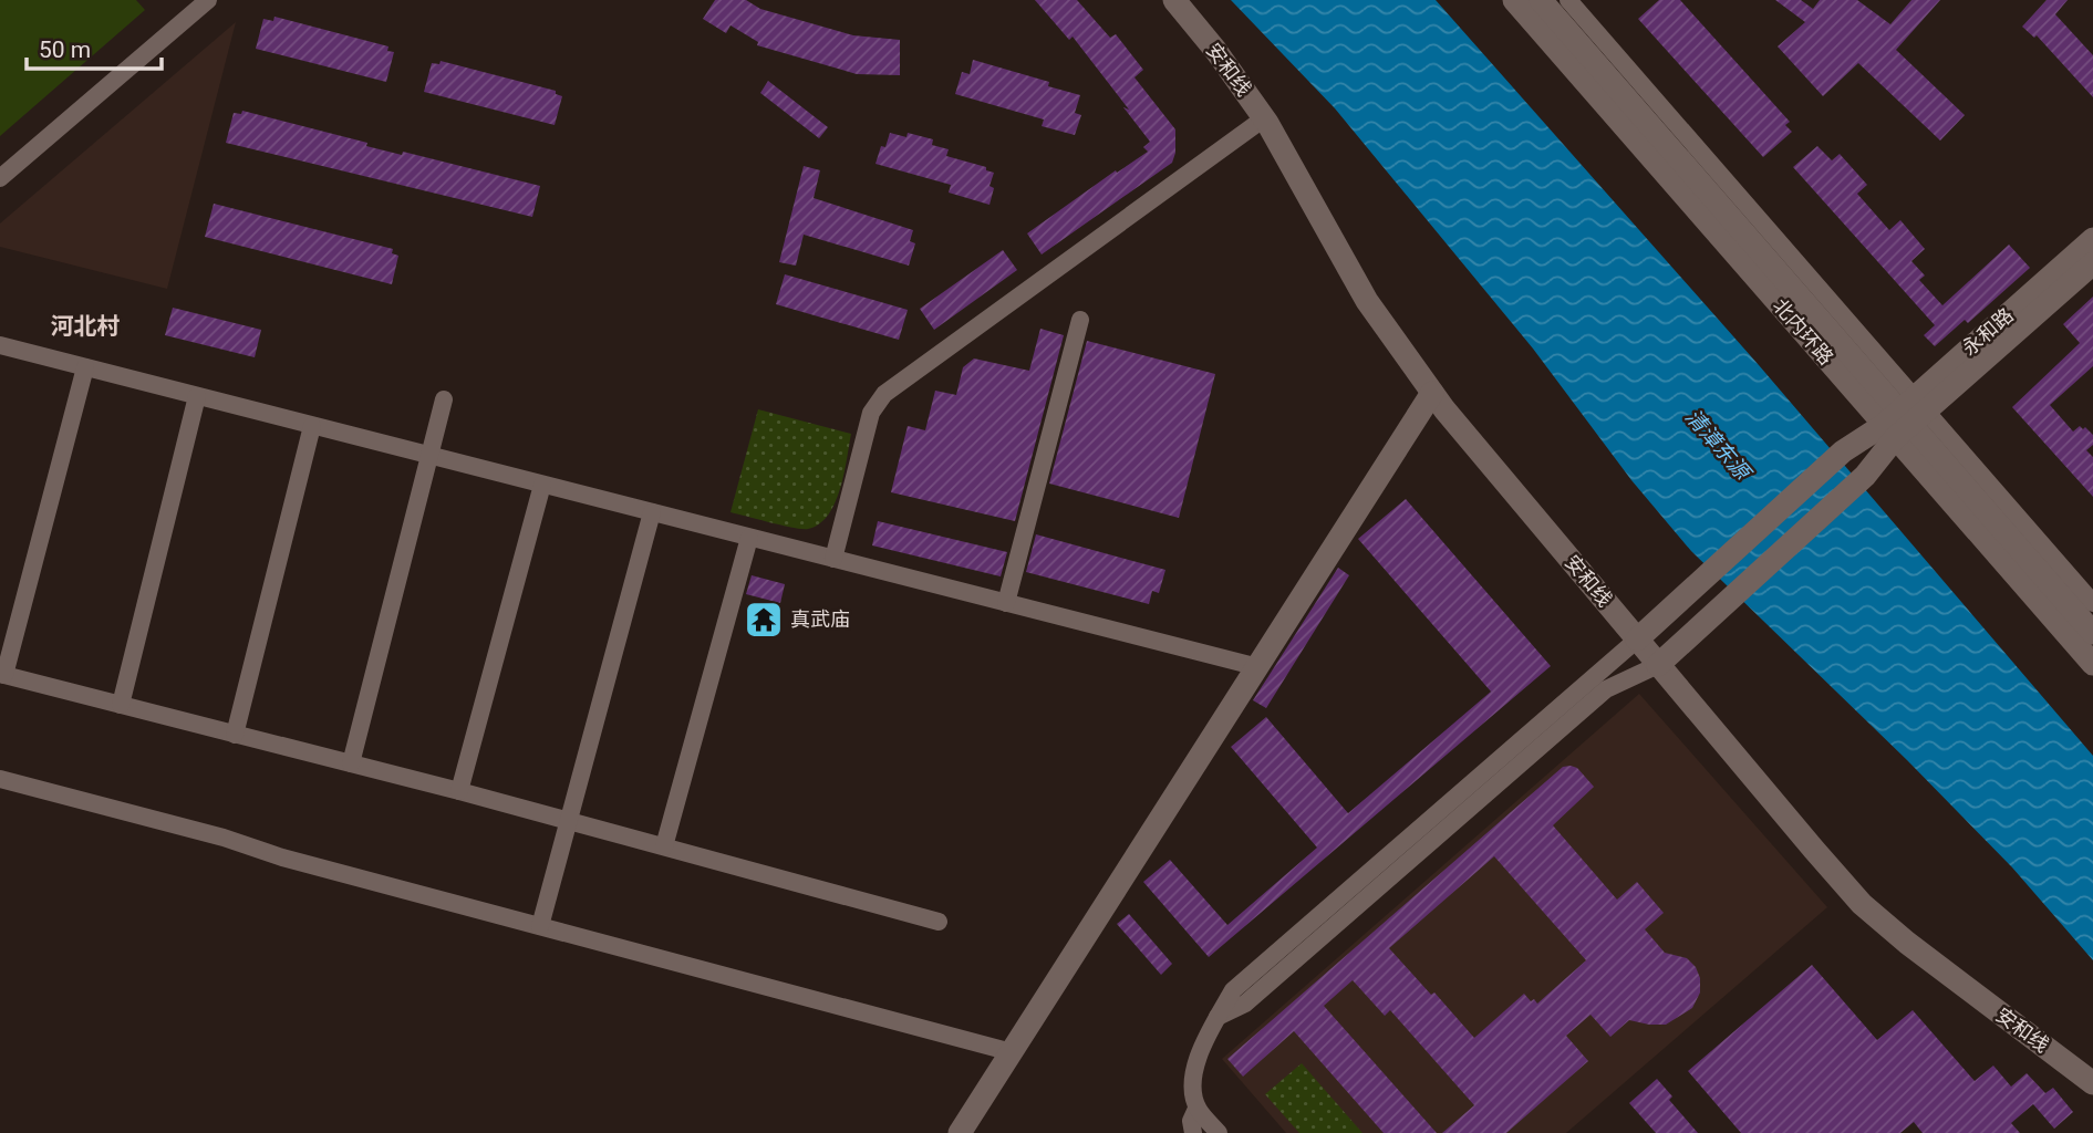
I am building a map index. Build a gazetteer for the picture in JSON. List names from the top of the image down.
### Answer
{
  "streets": {
    "main road": ["安和线", "北内环路", "永和路"]
  },
  "crossings": [
    ["北内环路", "永和路"]
  ],
  "districts": ["河北村"],
  "water": ["清漳东源"],
  "places": {
    "temple": ["真武庙"]
  },
  "scale_bar": "50 m"
}
